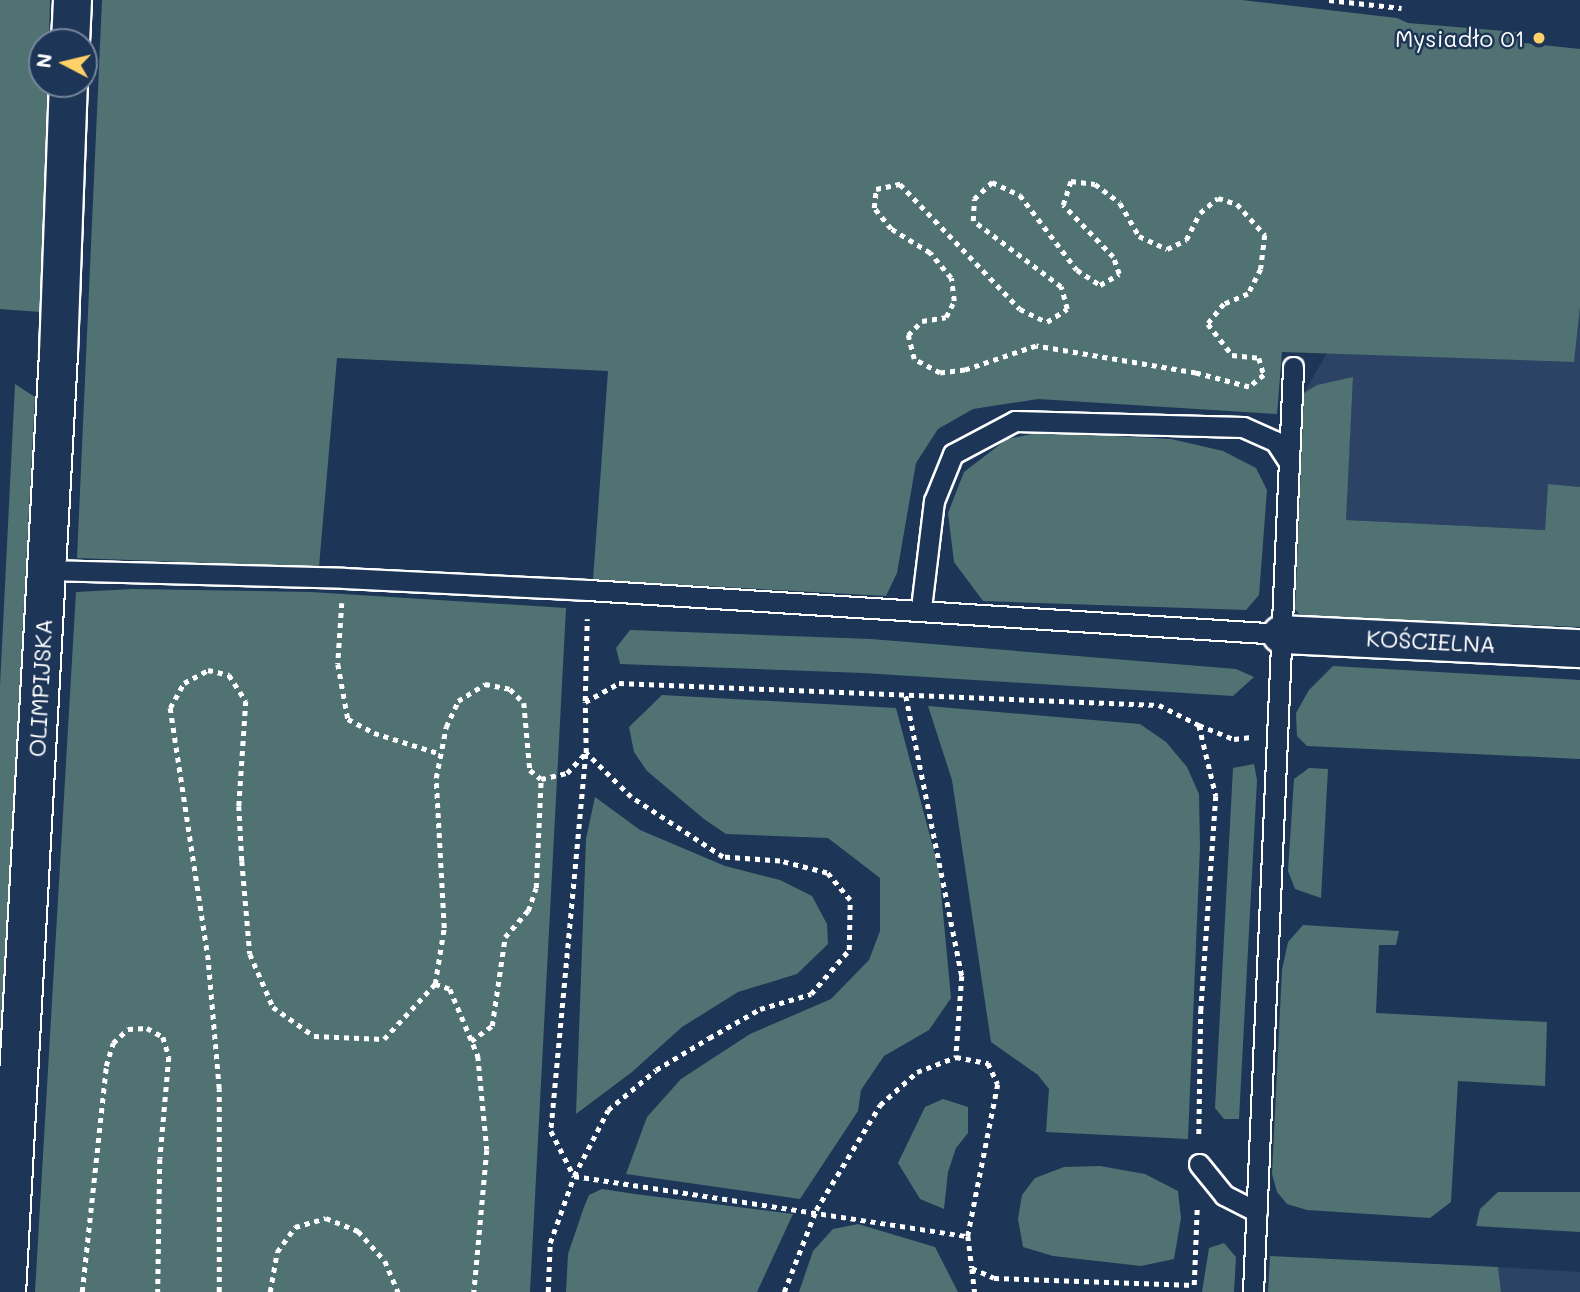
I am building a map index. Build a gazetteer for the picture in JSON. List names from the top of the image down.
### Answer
{
  "streets": {
    "street": ["KOŚCIELNA", "OLIMPIJSKA"]
  },
  "places": ["Mysiadło 01"],
  "north": "left"
}
